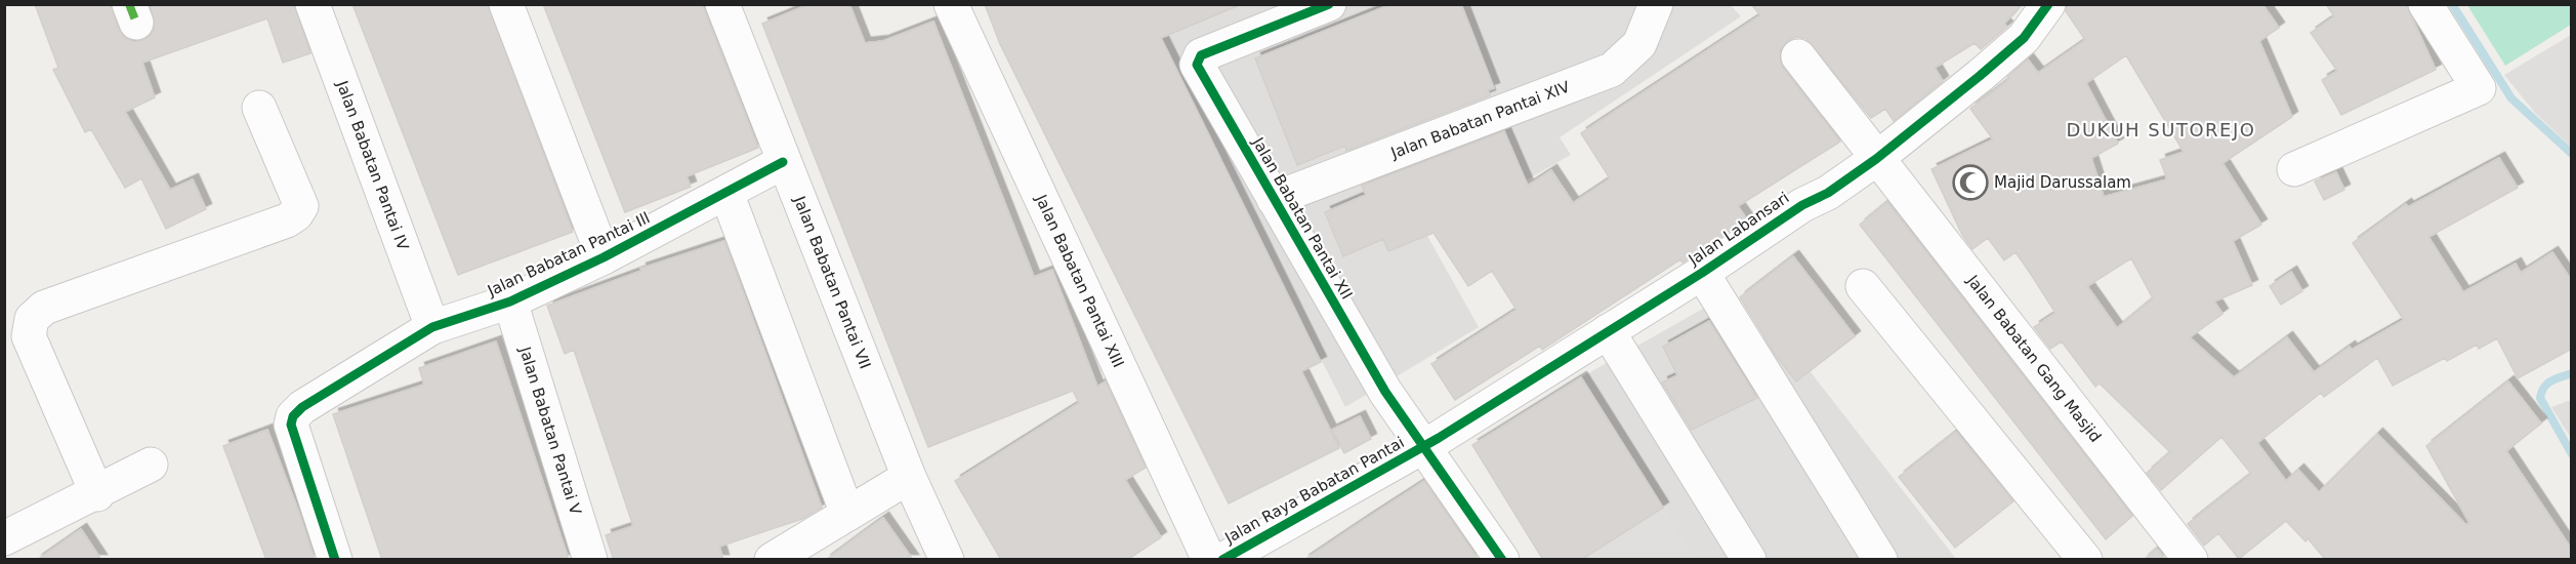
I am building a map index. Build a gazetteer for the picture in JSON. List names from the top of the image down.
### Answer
{
  "streets": {
    "street": [
      "Jalan Babatan Pantai XIV",
      "Jalan Babatan Pantai IV",
      "Jalan Babatan Pantai XII",
      "Jalan Labansari",
      "Jalan Babatan Pantai Ill",
      "Jalan Babatan Pantai XIII",
      "Jalan Babatan Pantai VII",
      "Jalan Babatan Gang Masjid",
      "Jalan Babatan Pantai V",
      "Jalan Raya Babatan Pantai"
    ]
  },
  "crossings": [
    ["Jalan Babatan Pantai XIV", "Jalan Babatan Pantai XII"],
    ["Jalan Babatan Pantai IV", "Jalan Babatan Pantai Ill"],
    ["Jalan Babatan Pantai XII", "Jalan Labansari"],
    ["Jalan Babatan Pantai XII", "Jalan Raya Babatan Pantai"],
    ["Jalan Labansari", "Jalan Babatan Gang Masjid"],
    ["Jalan Labansari", "Jalan Raya Babatan Pantai"],
    ["Jalan Babatan Pantai Ill", "Jalan Babatan Pantai VII"],
    ["Jalan Babatan Pantai Ill", "Jalan Babatan Pantai V"]
  ],
  "districts": ["DUKUH SUTOREJO"],
  "places": {
    "mosque": ["Majid Darussalam"]
  }
}
